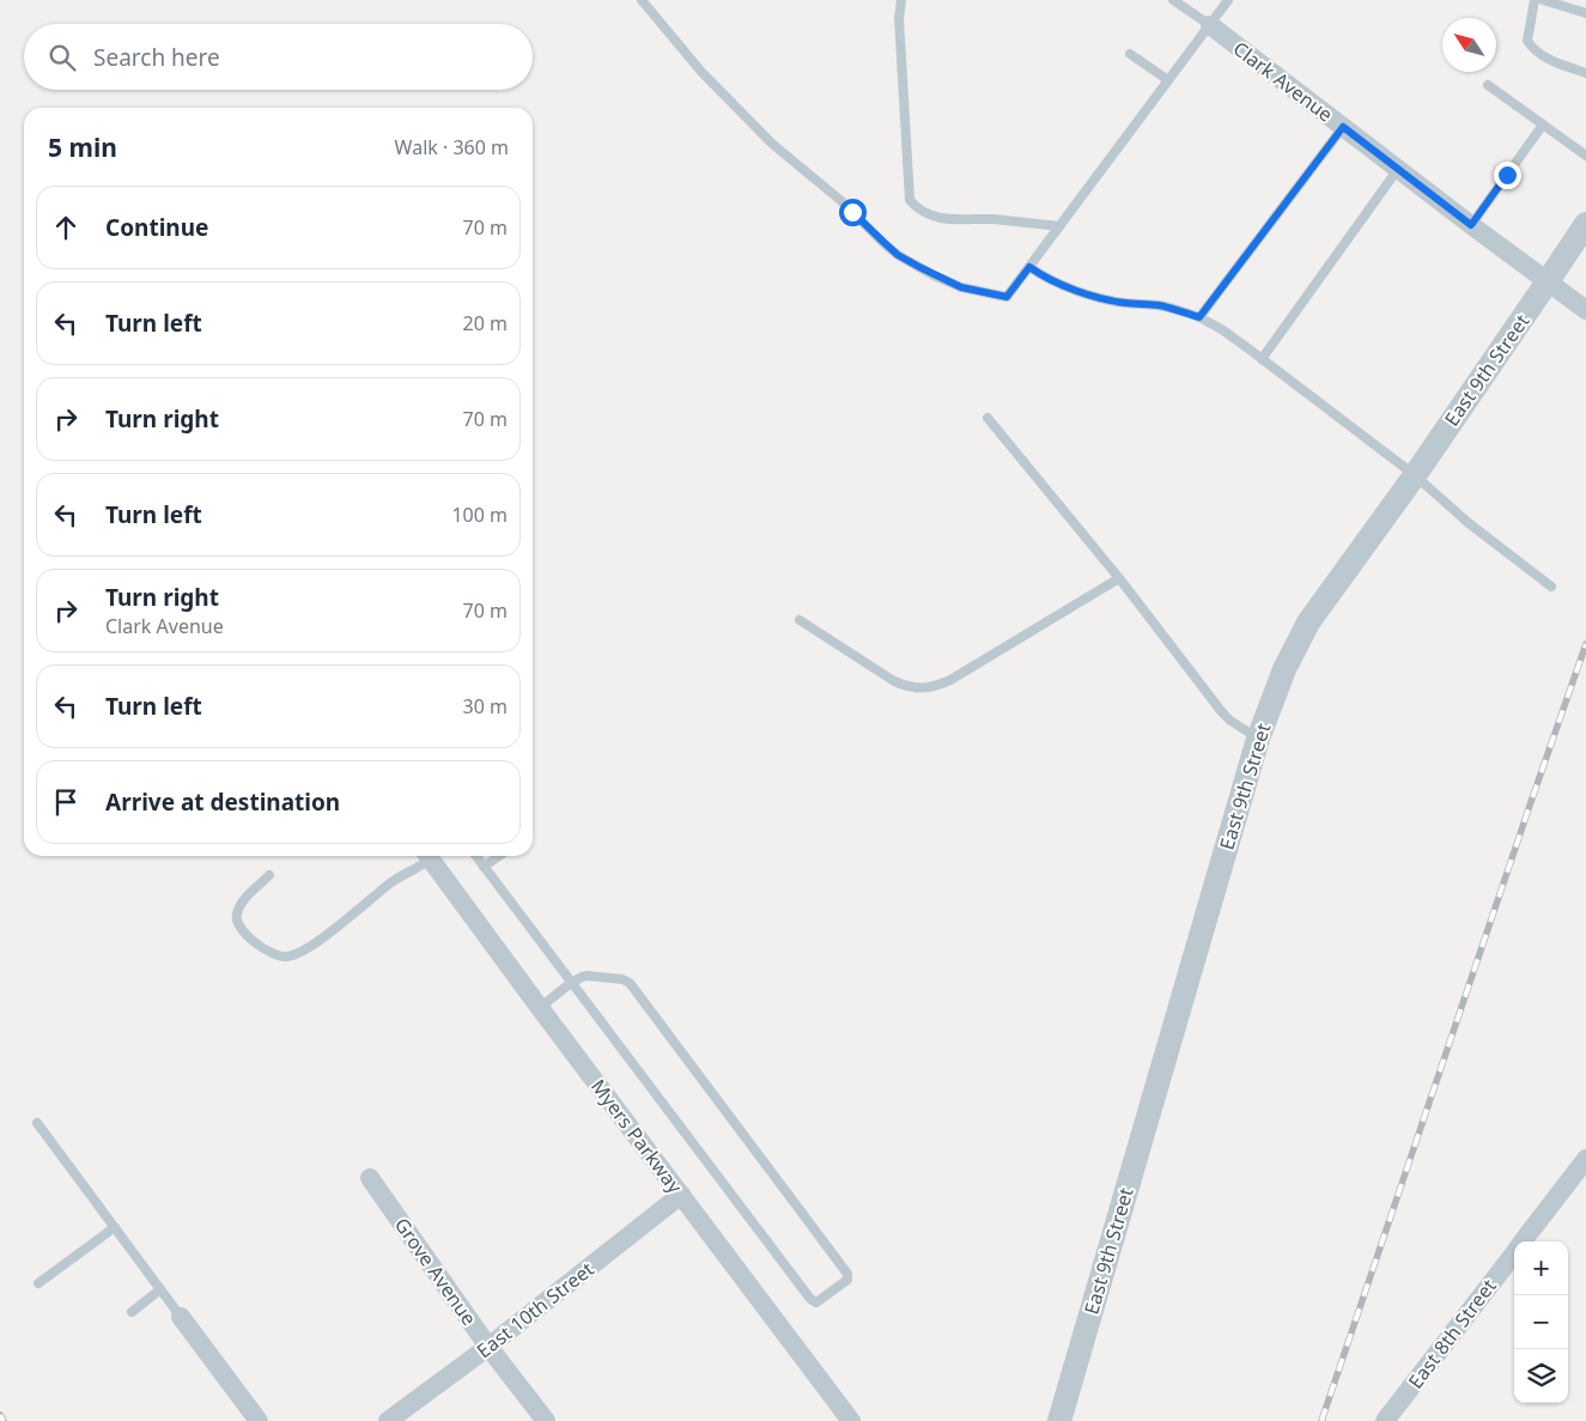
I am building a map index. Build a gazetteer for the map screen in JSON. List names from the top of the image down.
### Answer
{
  "streets": {
    "street": [
      "Clark Avenue",
      "East 9th Street",
      "Myers Parkway",
      "Grove Avenue",
      "East 10th Street",
      "East 8th Street"
    ]
  },
  "crossings": [
    ["Clark Avenue", "East 9th Street"],
    ["Myers Parkway", "East 10th Street"],
    ["Grove Avenue", "East 10th Street"]
  ],
  "north": "top left",
  "page": {
    "search": "Search here",
    "heading": ["5 min", "Walk · 360 m"],
    "list": [
      ["Continue", "70 m"],
      ["Turn left", "20 m"],
      ["Turn right", "70 m"],
      ["Turn left", "100 m"],
      ["Turn right", "Clark Avenue", "70 m"],
      ["Turn left", "30 m"],
      "Arrive at destination"
    ],
    "map_buttons": ["+", "−"]
  }
}
